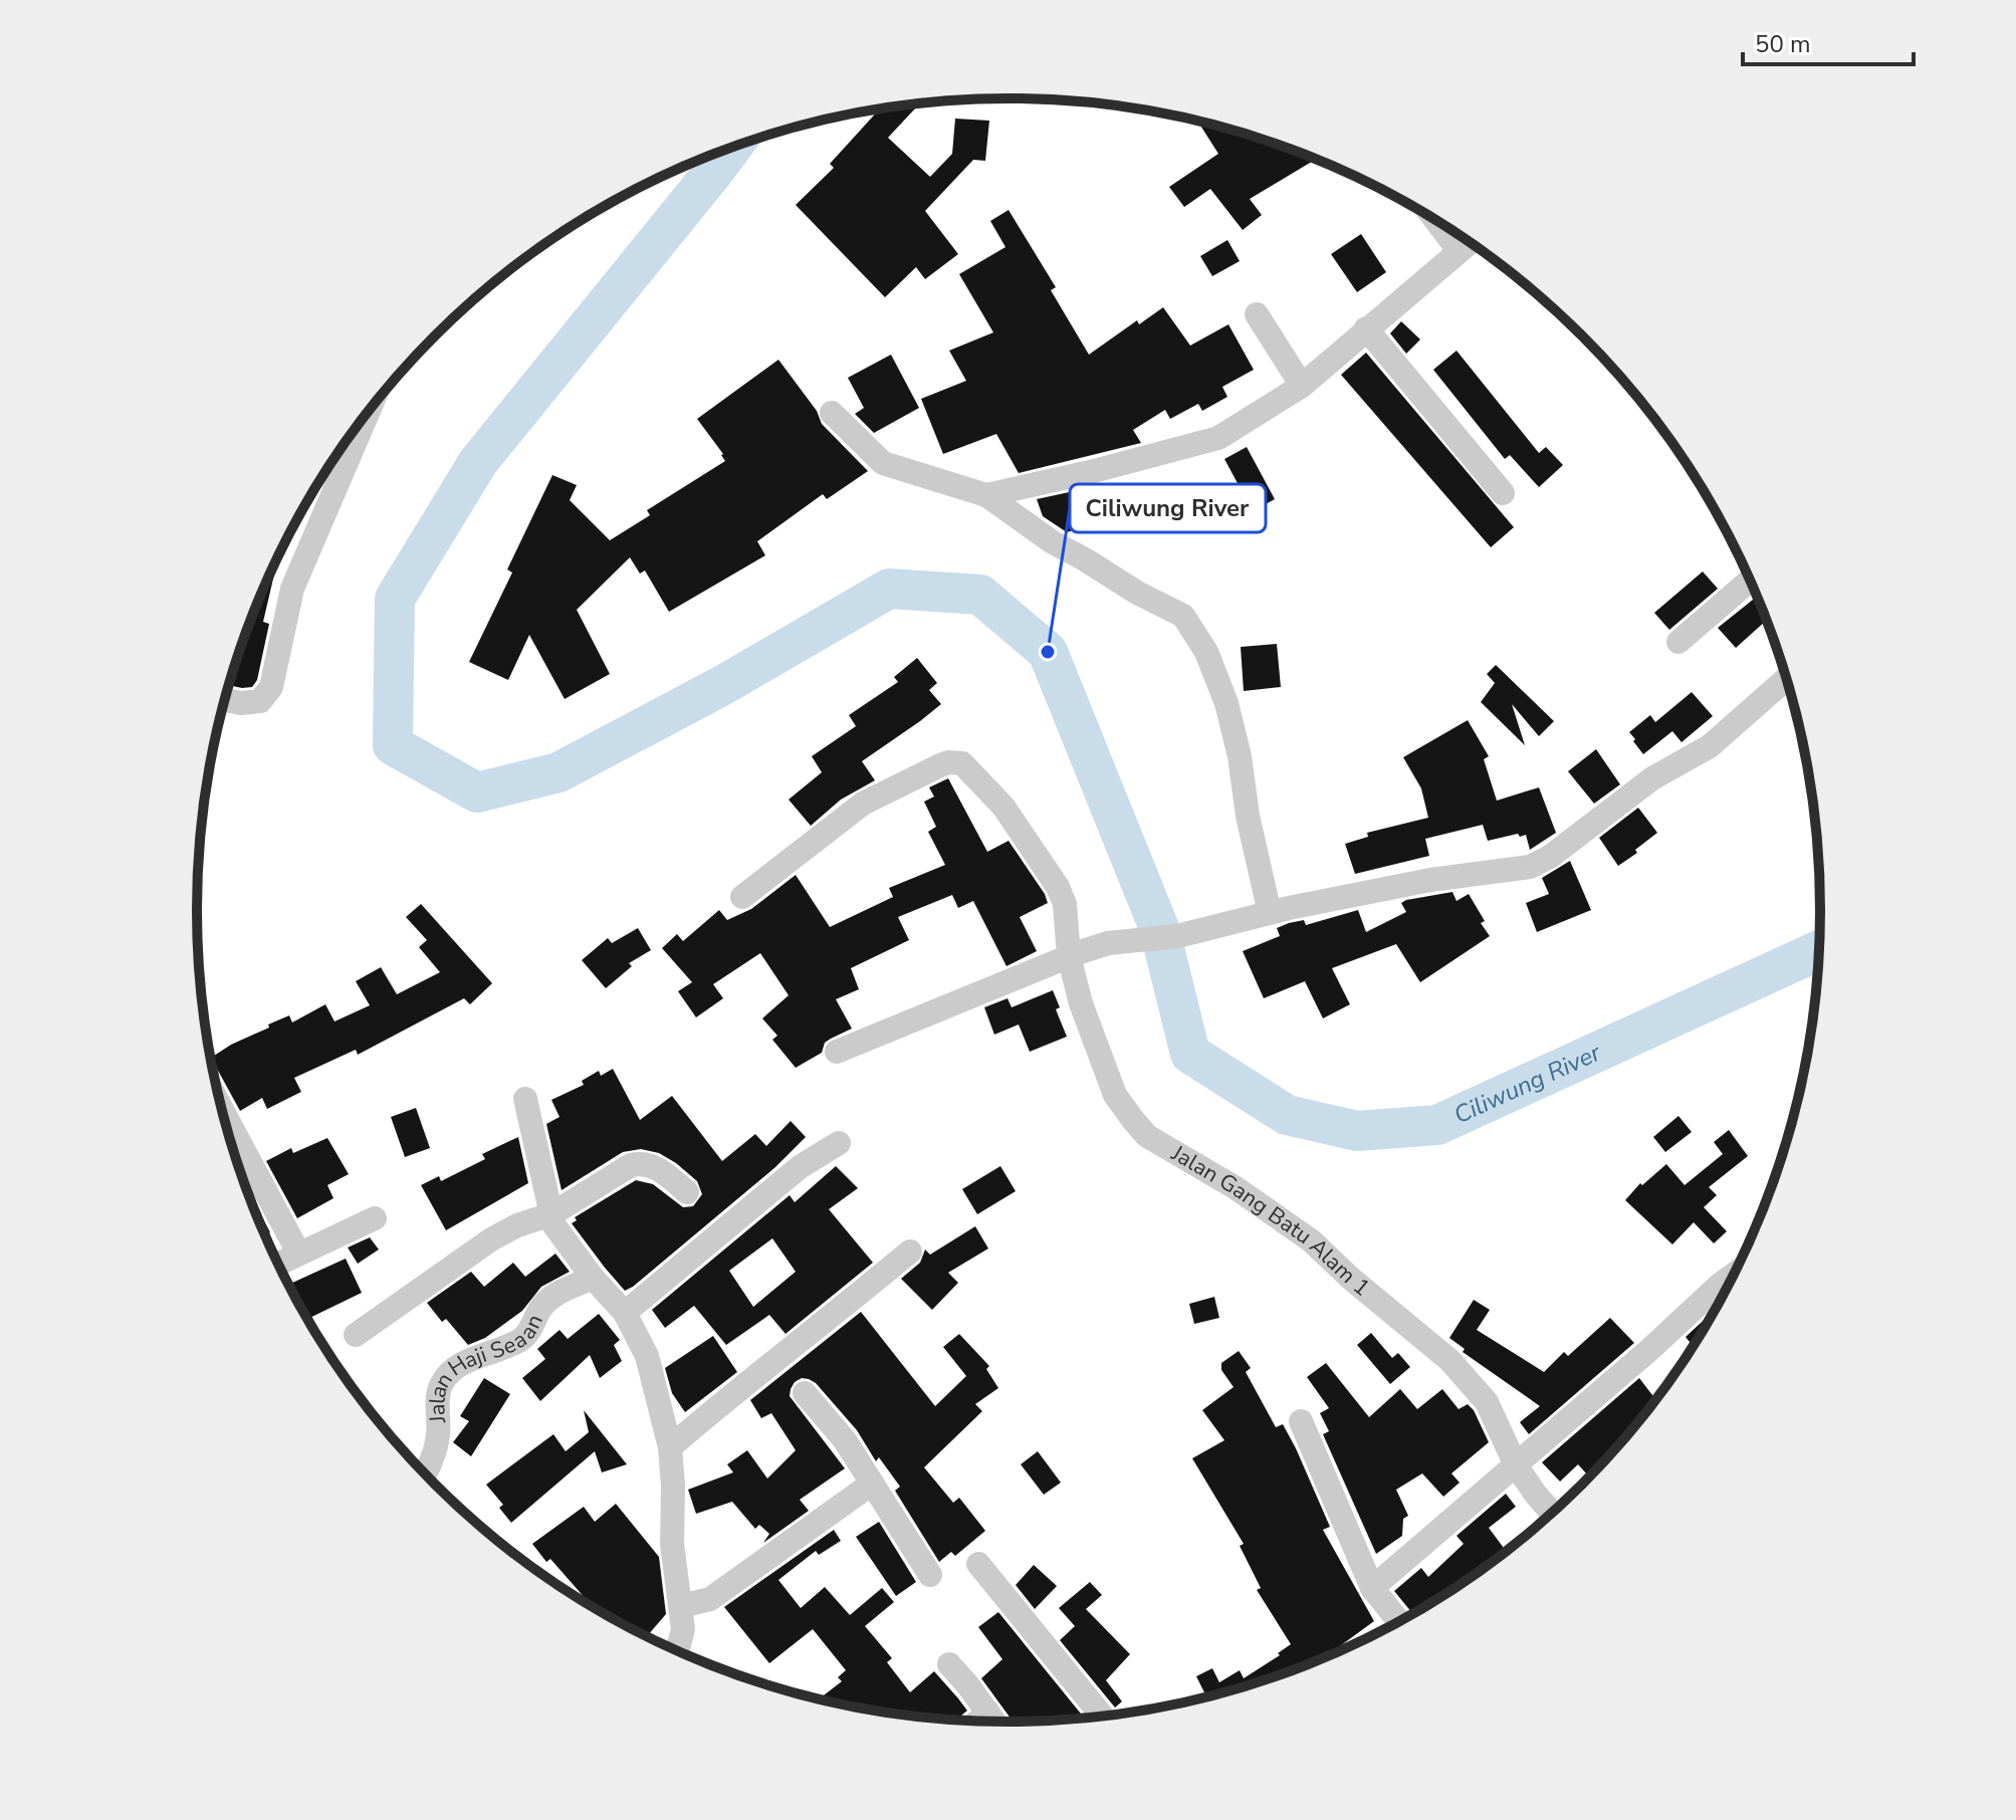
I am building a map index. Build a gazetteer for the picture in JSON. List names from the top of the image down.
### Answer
{
  "streets": {
    "street": ["Jalan Gang Batu Alam 1", "Jalan Haji Seaan"]
  },
  "water": ["Ciliwung River"],
  "places": ["Ciliwung River"],
  "scale_bar": "50 m"
}
